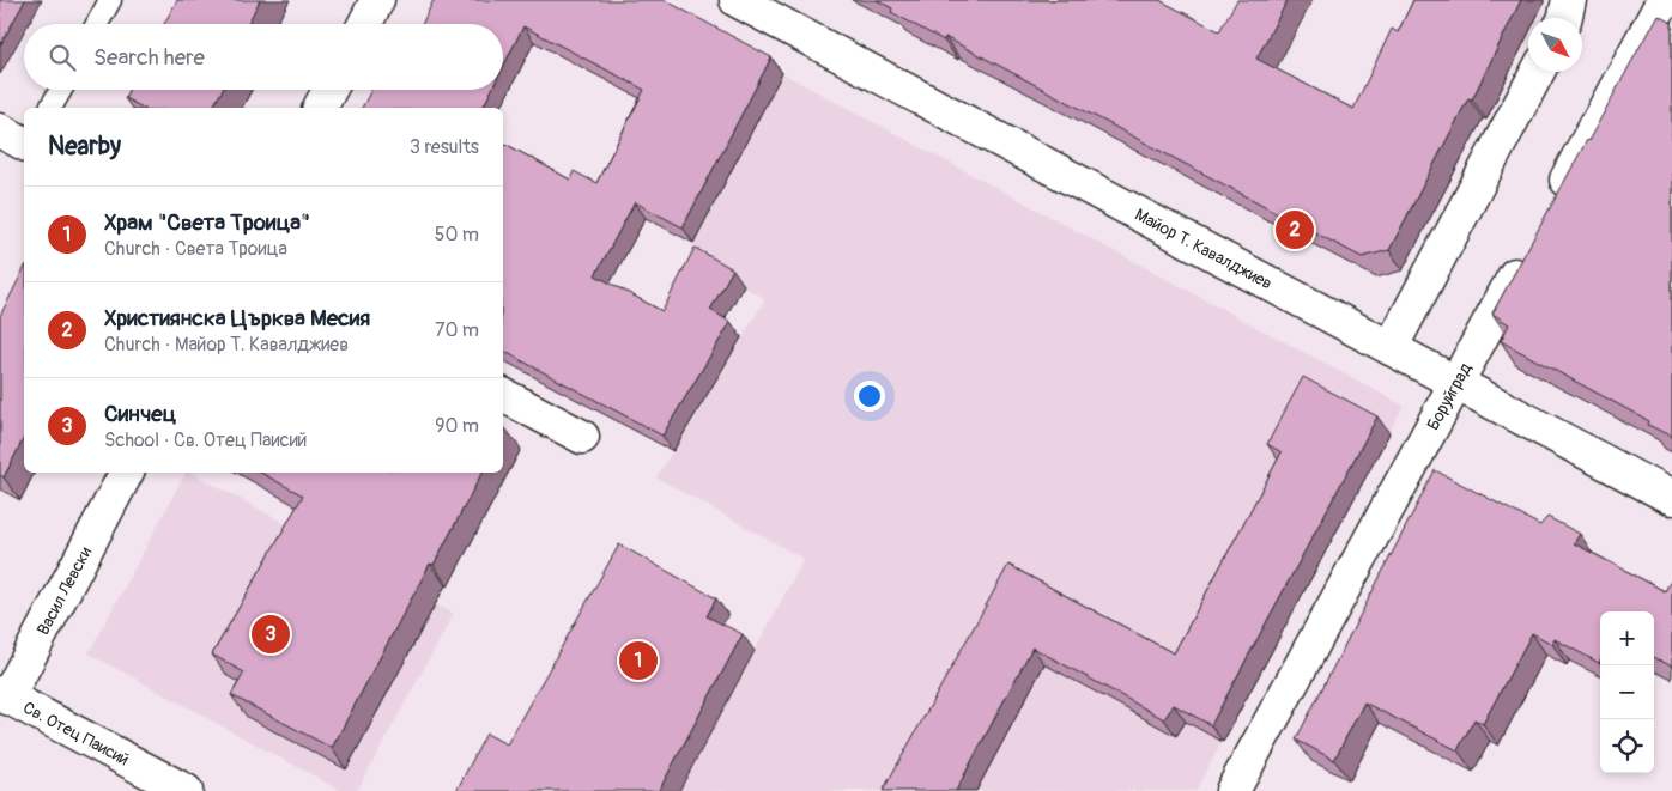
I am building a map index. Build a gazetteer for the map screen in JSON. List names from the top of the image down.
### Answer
{
  "streets": {
    "street": [
      "Майор Т. Кавалджиев",
      "Боруйград",
      "Васил Левски",
      "Св. Отец Паисий"
    ]
  },
  "crossings": [
    ["Майор Т. Кавалджиев", "Боруйград"],
    ["Васил Левски", "Св. Отец Паисий"]
  ],
  "north": "bottom right",
  "page": {
    "search": "Search here",
    "heading": ["Nearby", "3 results"],
    "list": [
      {
        "mark": "1",
        "name": "Храм \"Света Троица\"",
        "note": "Church · Света Троица",
        "value": "50 m"
      },
      {
        "mark": "2",
        "name": "Християнска Църква Месия",
        "note": "Church · Майор Т. Кавалджиев",
        "value": "70 m"
      },
      {
        "mark": "3",
        "name": "Синчец",
        "note": "School · Св. Отец Паисий",
        "value": "90 m"
      }
    ],
    "pins": ["2", "3", "1"],
    "map_buttons": ["+", "−"]
  }
}
